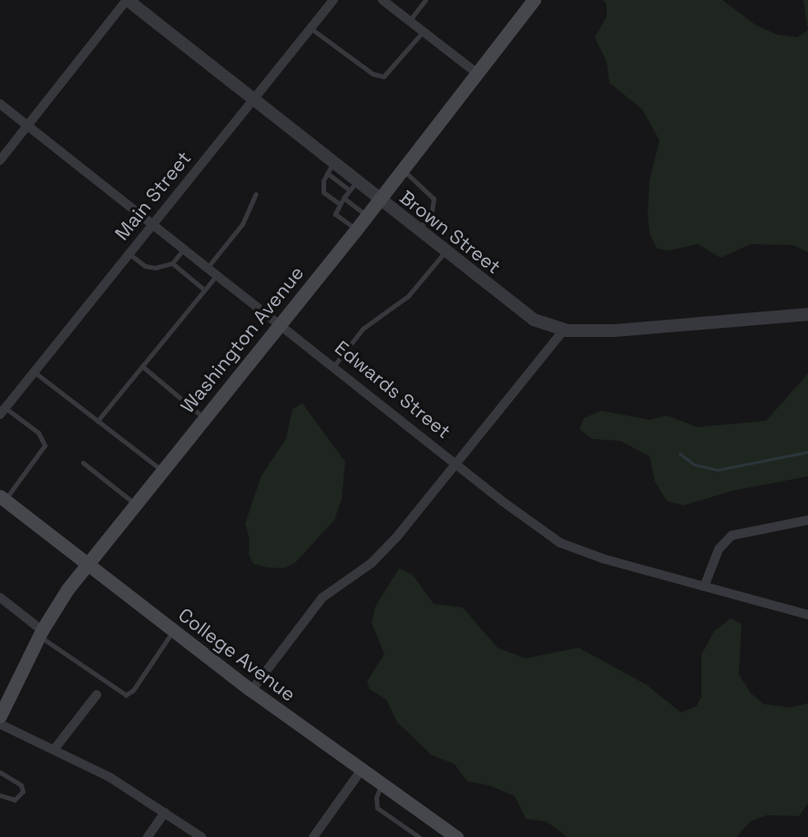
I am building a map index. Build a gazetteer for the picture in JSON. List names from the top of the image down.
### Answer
{
  "streets": {
    "main road": ["Washington Avenue", "College Avenue"],
    "street": ["Main Street", "Brown Street", "Edwards Street"]
  },
  "crossings": [
    ["Main Street", "Brown Street"],
    ["Main Street", "Edwards Street"],
    ["Brown Street", "Washington Avenue"],
    ["Washington Avenue", "Edwards Street"],
    ["Washington Avenue", "College Avenue"]
  ]
}
